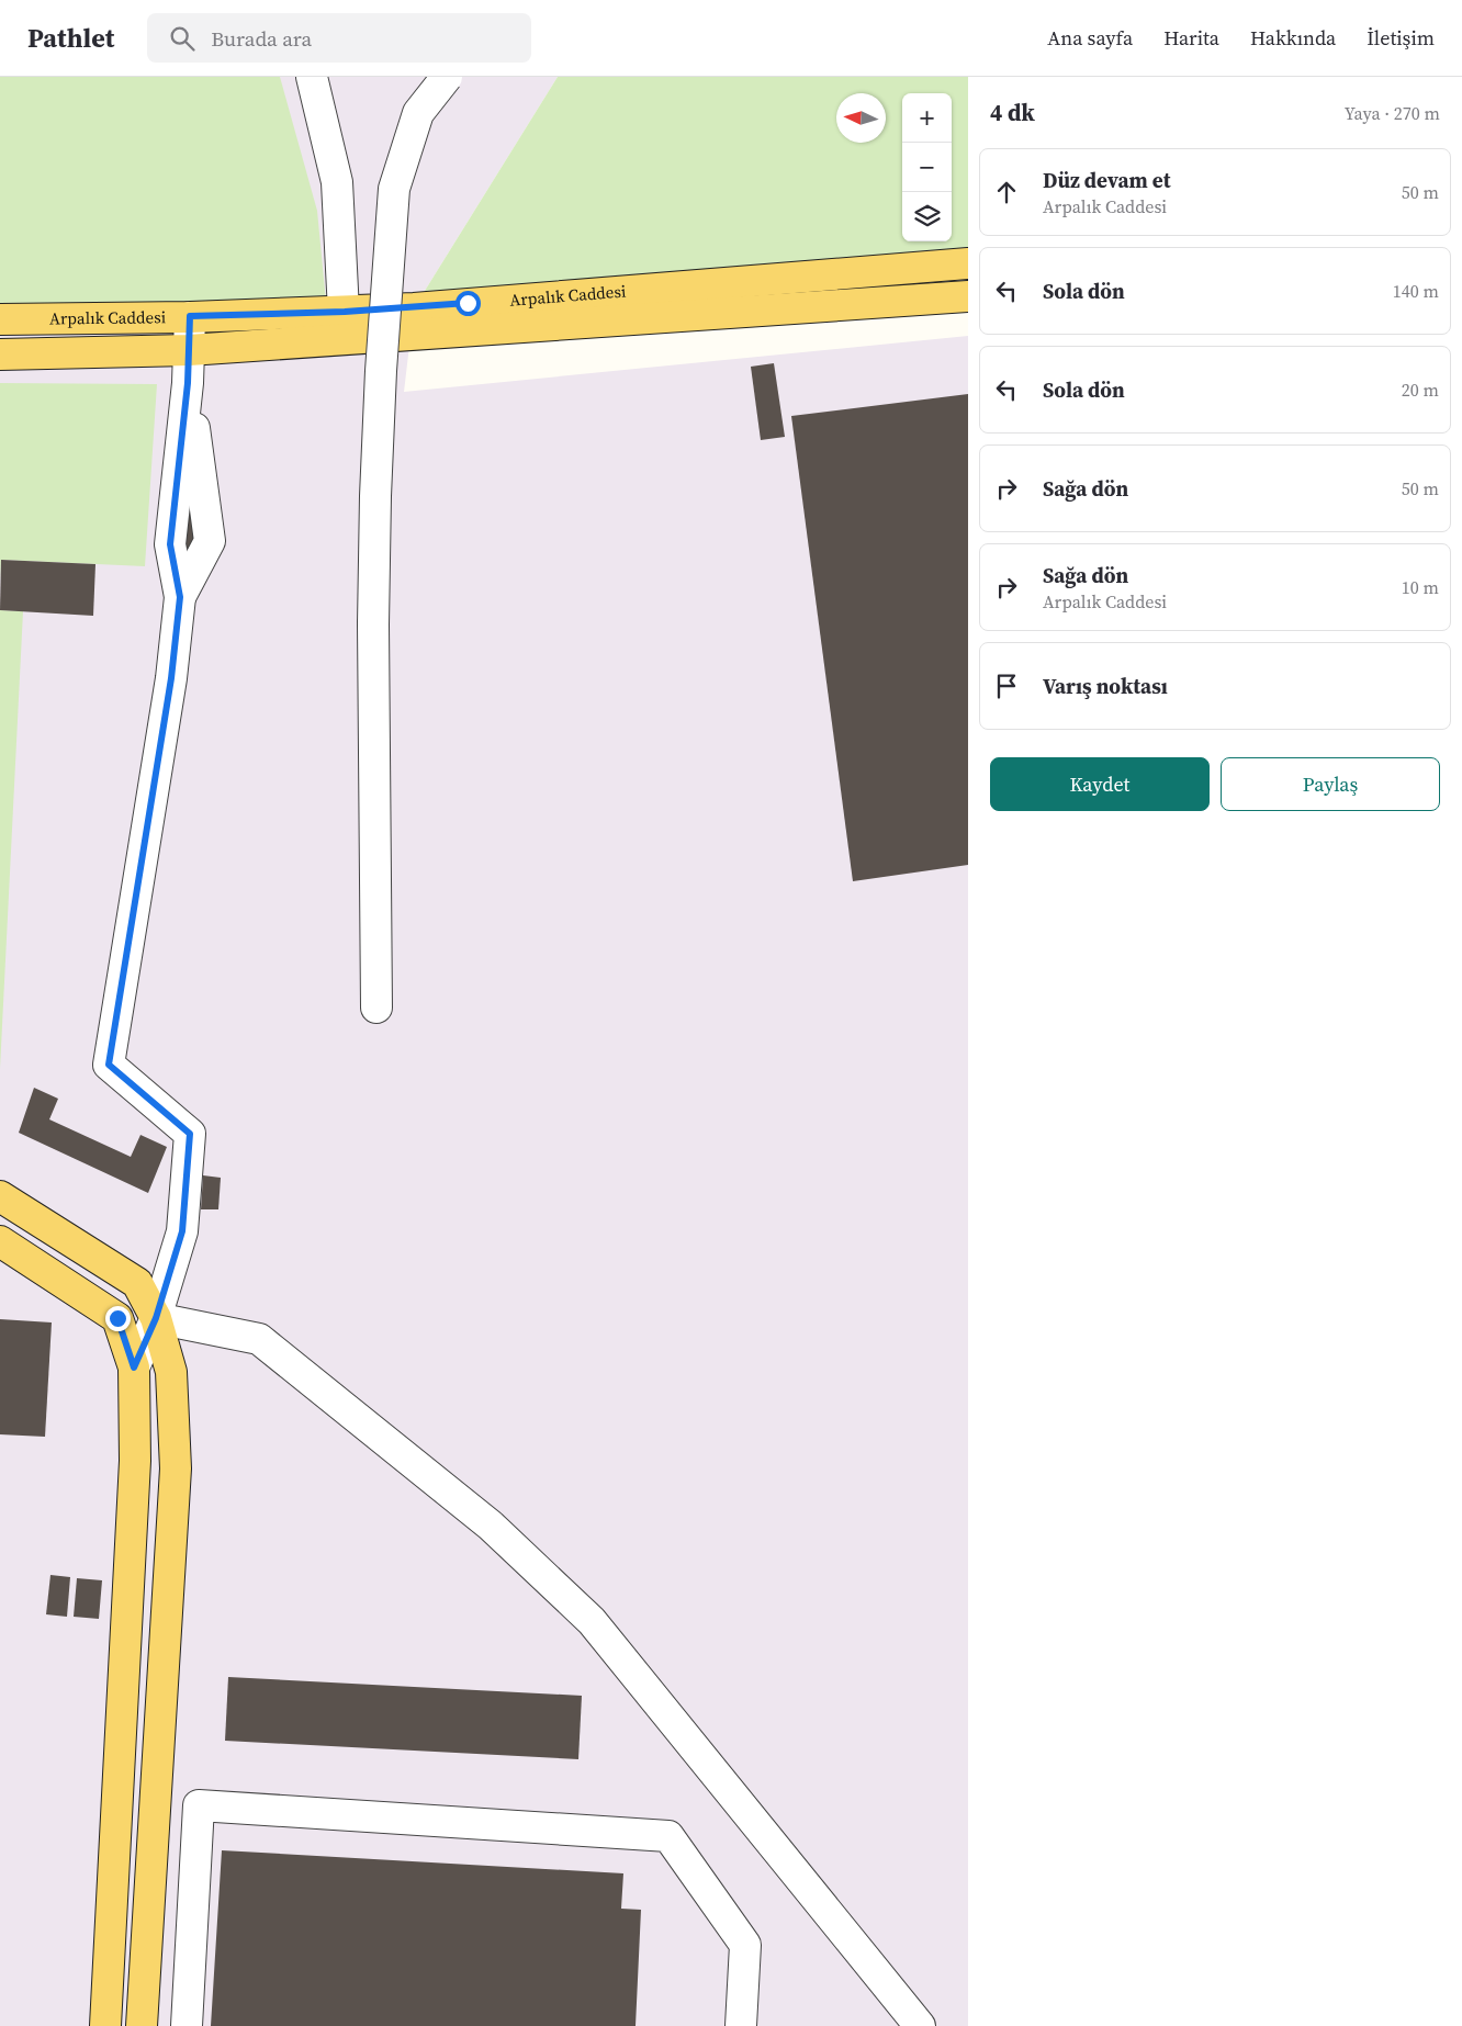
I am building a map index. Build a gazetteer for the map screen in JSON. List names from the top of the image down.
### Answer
{
  "streets": {
    "main road": ["Arpalık Caddesi"]
  },
  "north": "left",
  "page": {
    "header": "Pathlet",
    "search": "Burada ara",
    "nav": [
      "Ana sayfa",
      "Harita",
      "Hakkında",
      "İletişim"
    ],
    "heading": ["4 dk", "Yaya · 270 m"],
    "map_buttons": ["+", "−"],
    "list": [
      ["Düz devam et", "Arpalık Caddesi", "50 m"],
      ["Sola dön", "140 m"],
      ["Sola dön", "20 m"],
      ["Sağa dön", "50 m"],
      ["Sağa dön", "Arpalık Caddesi", "10 m"],
      "Varış noktası"
    ],
    "buttons": ["Kaydet", "Paylaş"]
  }
}
